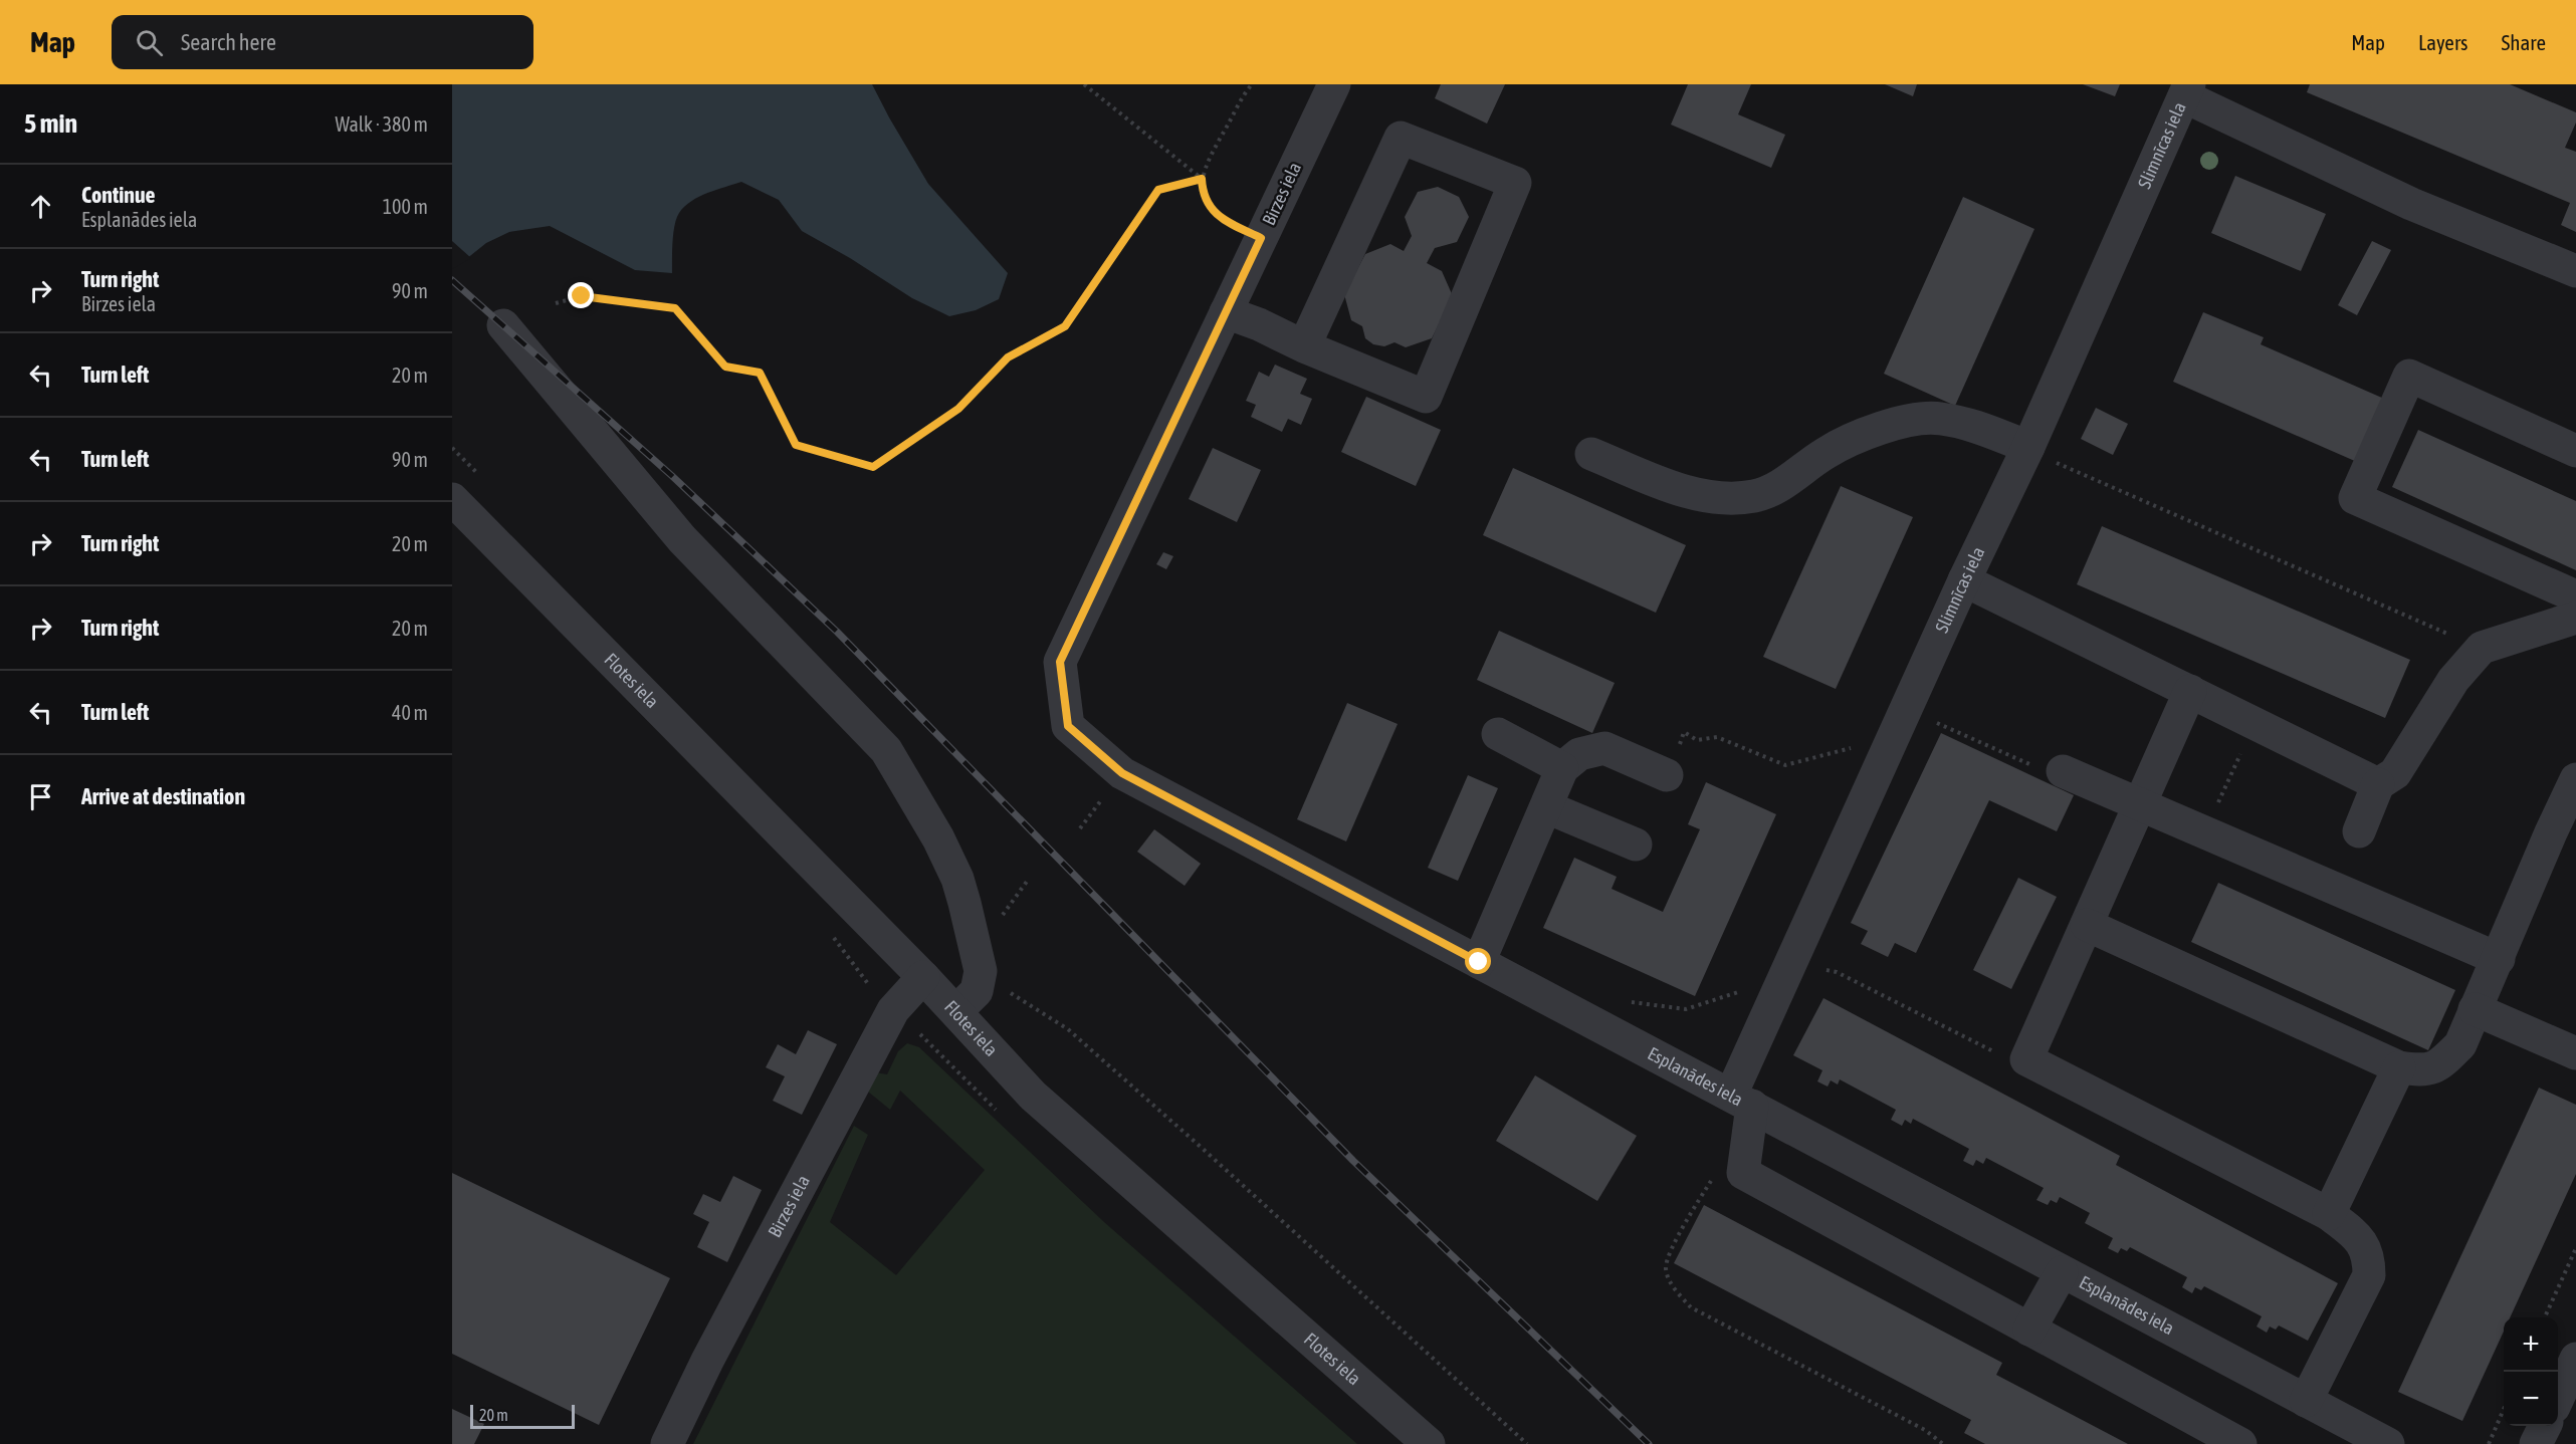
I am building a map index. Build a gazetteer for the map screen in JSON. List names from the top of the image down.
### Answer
{
  "streets": {
    "street": [
      "Slimnīcas iela",
      "Birzes iela",
      "Flotes iela",
      "Esplanādes iela"
    ]
  },
  "crossings": [
    ["Slimnīcas iela", "Esplanādes iela"],
    ["Birzes iela", "Flotes iela"],
    ["Birzes iela", "Esplanādes iela"]
  ],
  "scale_bar": "20 m",
  "page": {
    "header": "Map",
    "search": "Search here",
    "nav": ["Map", "Layers", "Share"],
    "heading": ["5 min", "Walk · 380 m"],
    "list": [
      ["Continue", "Esplanādes iela", "100 m"],
      ["Turn right", "Birzes iela", "90 m"],
      ["Turn left", "20 m"],
      ["Turn left", "90 m"],
      ["Turn right", "20 m"],
      ["Turn right", "20 m"],
      ["Turn left", "40 m"],
      "Arrive at destination"
    ],
    "map_buttons": ["+", "−"],
    "scale": "20 m"
  }
}
